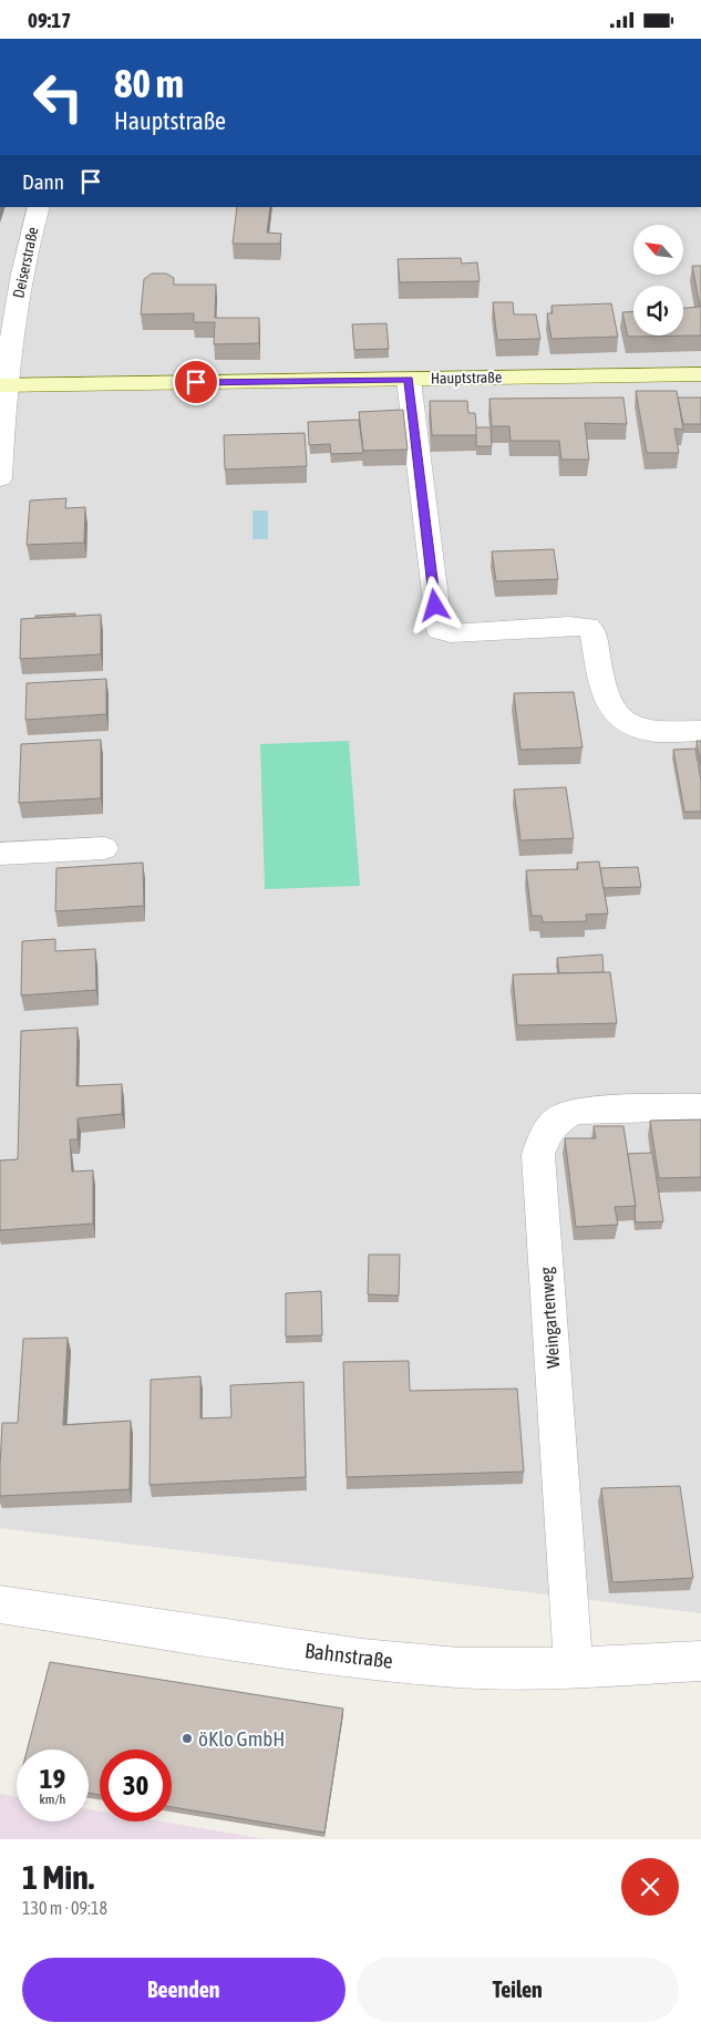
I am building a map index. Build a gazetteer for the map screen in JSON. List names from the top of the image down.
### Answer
{
  "streets": {
    "main road": ["Hauptstraße"],
    "street": ["Deiserstraße", "Weingartenweg", "Bahnstraße"]
  },
  "crossings": [
    ["Deiserstraße", "Hauptstraße"],
    ["Weingartenweg", "Bahnstraße"]
  ],
  "places": ["öKlo GmbH"],
  "north": "top left",
  "page": {
    "status": "09:17",
    "turn": ["80 m", "Hauptstraße"],
    "then": "Dann",
    "speed": "19 km/h",
    "limit": "30",
    "heading": ["1 Min.", "130 m · 09:18"],
    "buttons": ["Beenden", "Teilen"]
  }
}
